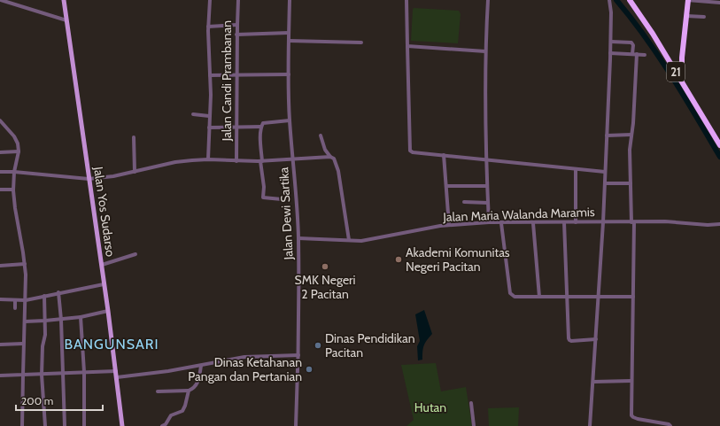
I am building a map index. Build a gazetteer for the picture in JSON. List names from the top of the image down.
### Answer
{
  "streets": {
    "highway": ["21"],
    "main road": ["Jalan Yos Sudarso"],
    "street": ["Jalan Candi Prambanan", "Jalan Dewi Sartika", "Jalan Maria Walanda Maramis"]
  },
  "crossings": [
    ["Jalan Dewi Sartika", "Jalan Maria Walanda Maramis"]
  ],
  "districts": ["BANGUNSARI"],
  "parks": ["Hutan"],
  "places": [
    "Akademi Komunitas Negeri Pacitan",
    "SMK Negeri 2 Pacitan",
    "Dinas Pendidikan Pacitan",
    "Dinas Ketahanan Pangan dan Pertanian"
  ],
  "scale_bar": "200 m"
}
